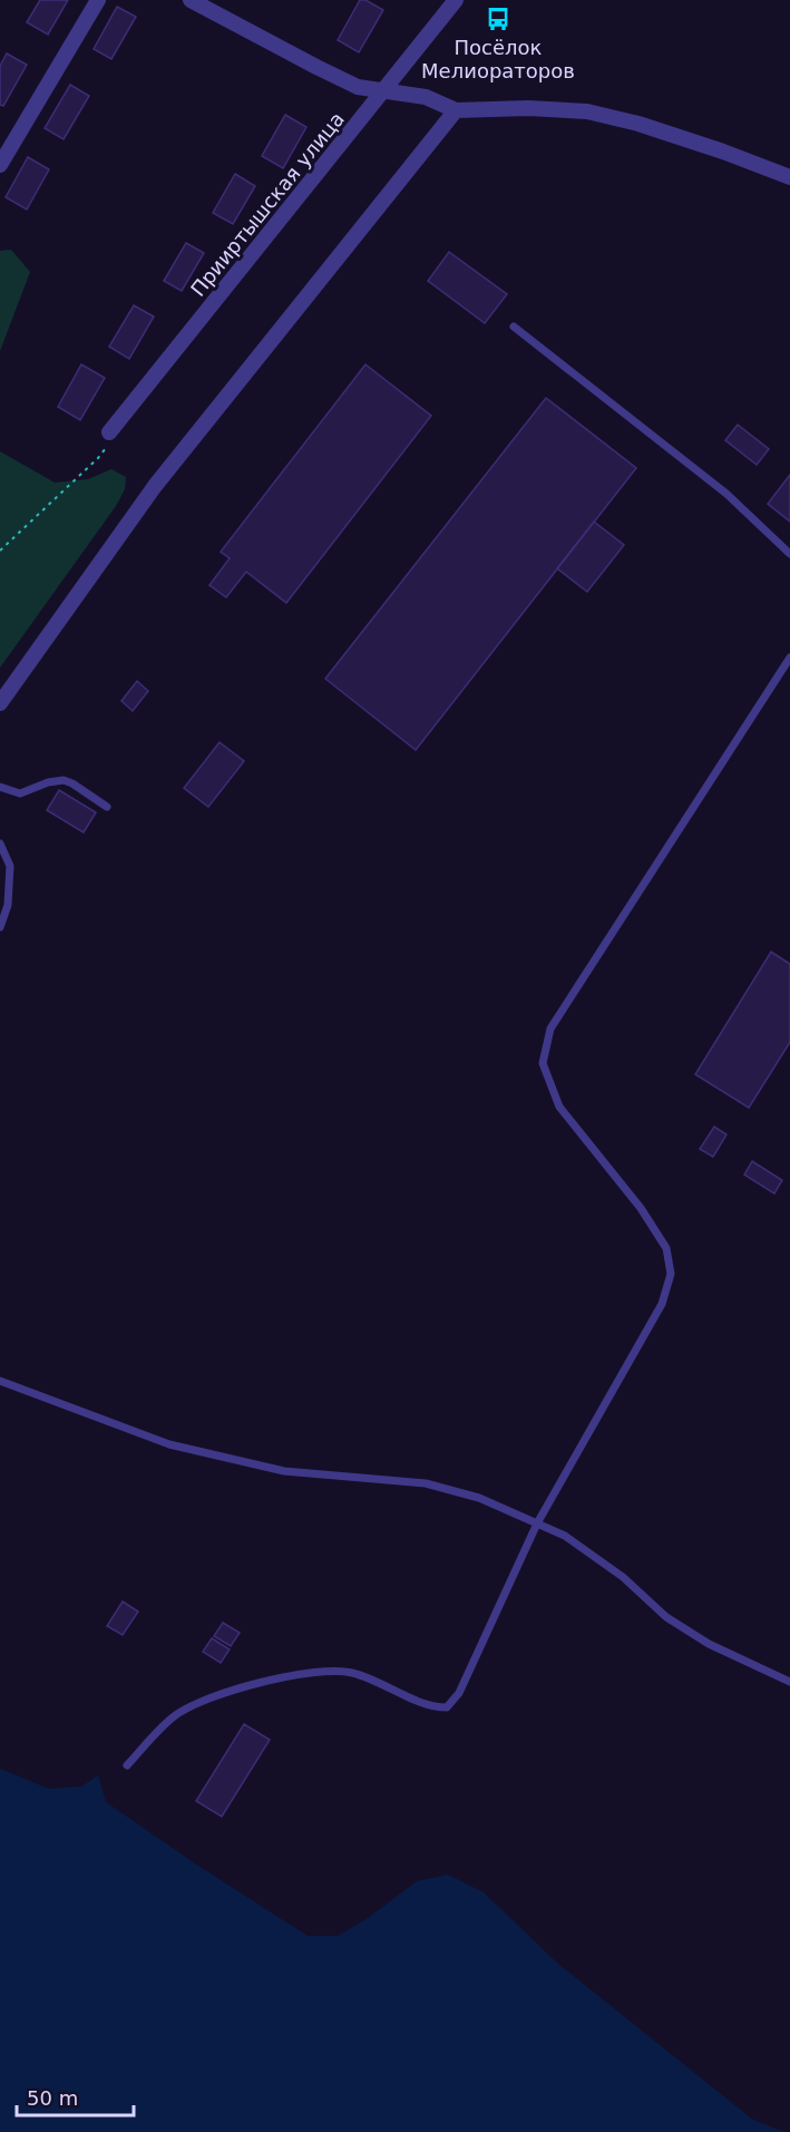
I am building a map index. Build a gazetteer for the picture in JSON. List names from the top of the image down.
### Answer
{
  "streets": {
    "street": ["Прииртышская улица"]
  },
  "places": {
    "bus stop": ["Посёлок Мелиораторов"]
  },
  "scale_bar": "50 m"
}
